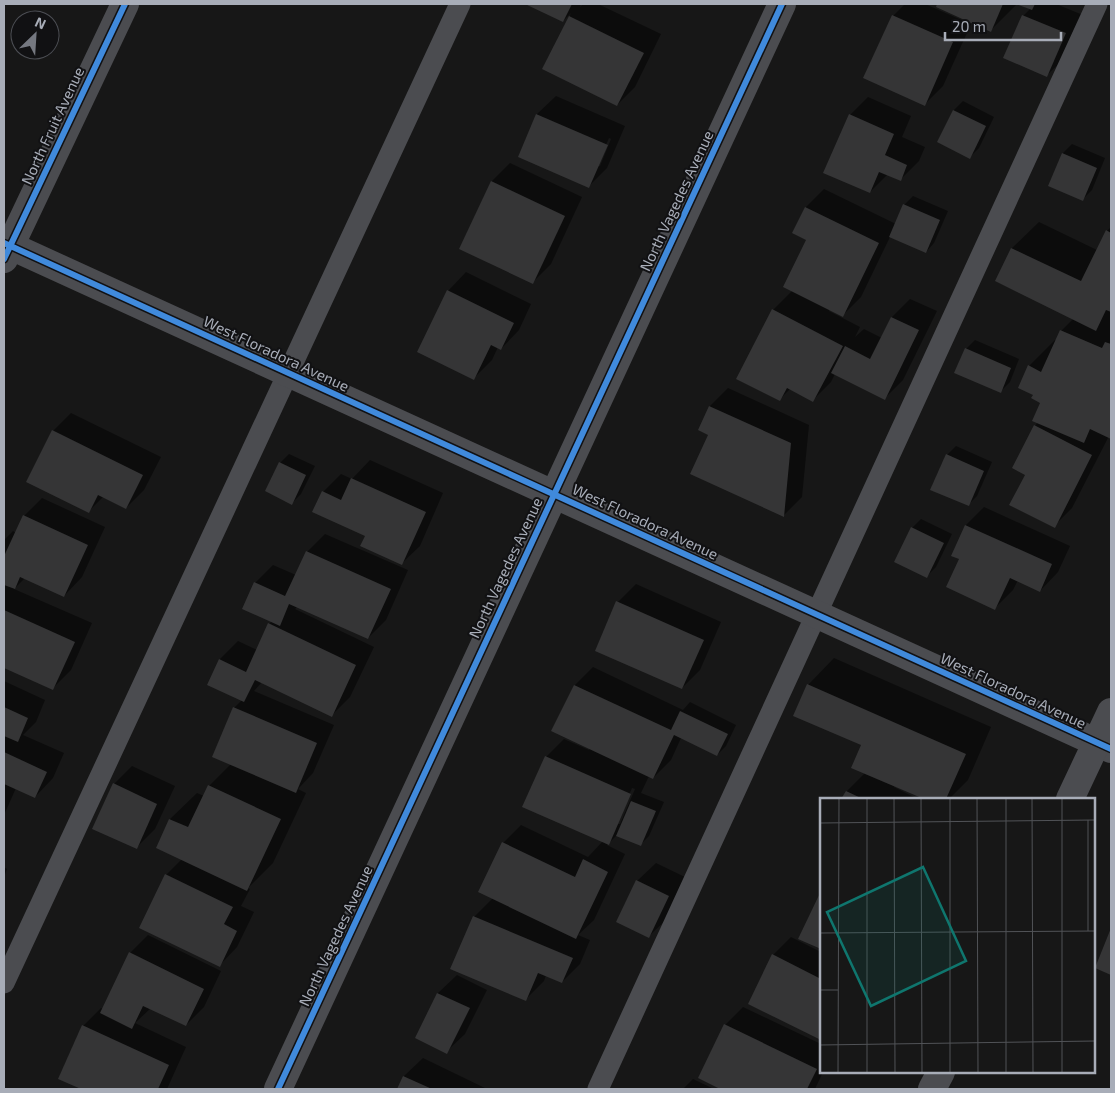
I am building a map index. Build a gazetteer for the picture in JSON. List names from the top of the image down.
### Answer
{
  "streets": {
    "street": ["North Fruit Avenue", "North Vagedes Avenue", "West Floradora Avenue"]
  },
  "crossings": [
    ["North Fruit Avenue", "West Floradora Avenue"],
    ["North Vagedes Avenue", "West Floradora Avenue"]
  ],
  "scale_bar": "20 m",
  "north": "top right"
}
